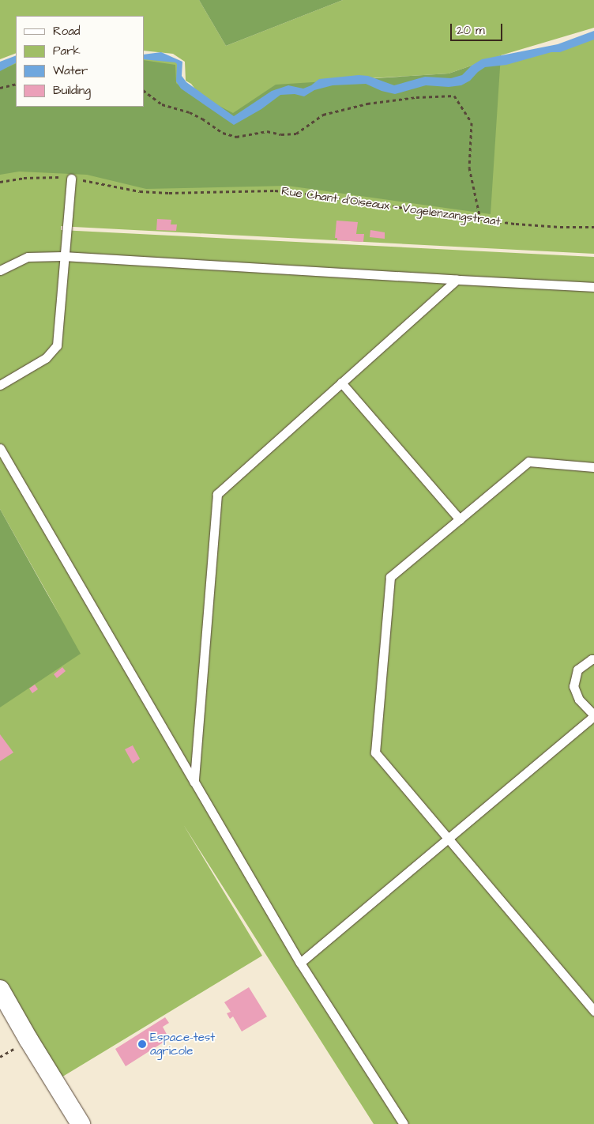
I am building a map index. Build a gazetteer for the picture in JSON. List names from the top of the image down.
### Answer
{
  "streets": {
    "path": ["Rue Chant d'Oiseaux - Vogelenzangstraat"]
  },
  "places": ["Espace-test agricole"],
  "legend": [
    "Road",
    "Park",
    "Water",
    "Building"
  ],
  "scale_bar": "20 m"
}
